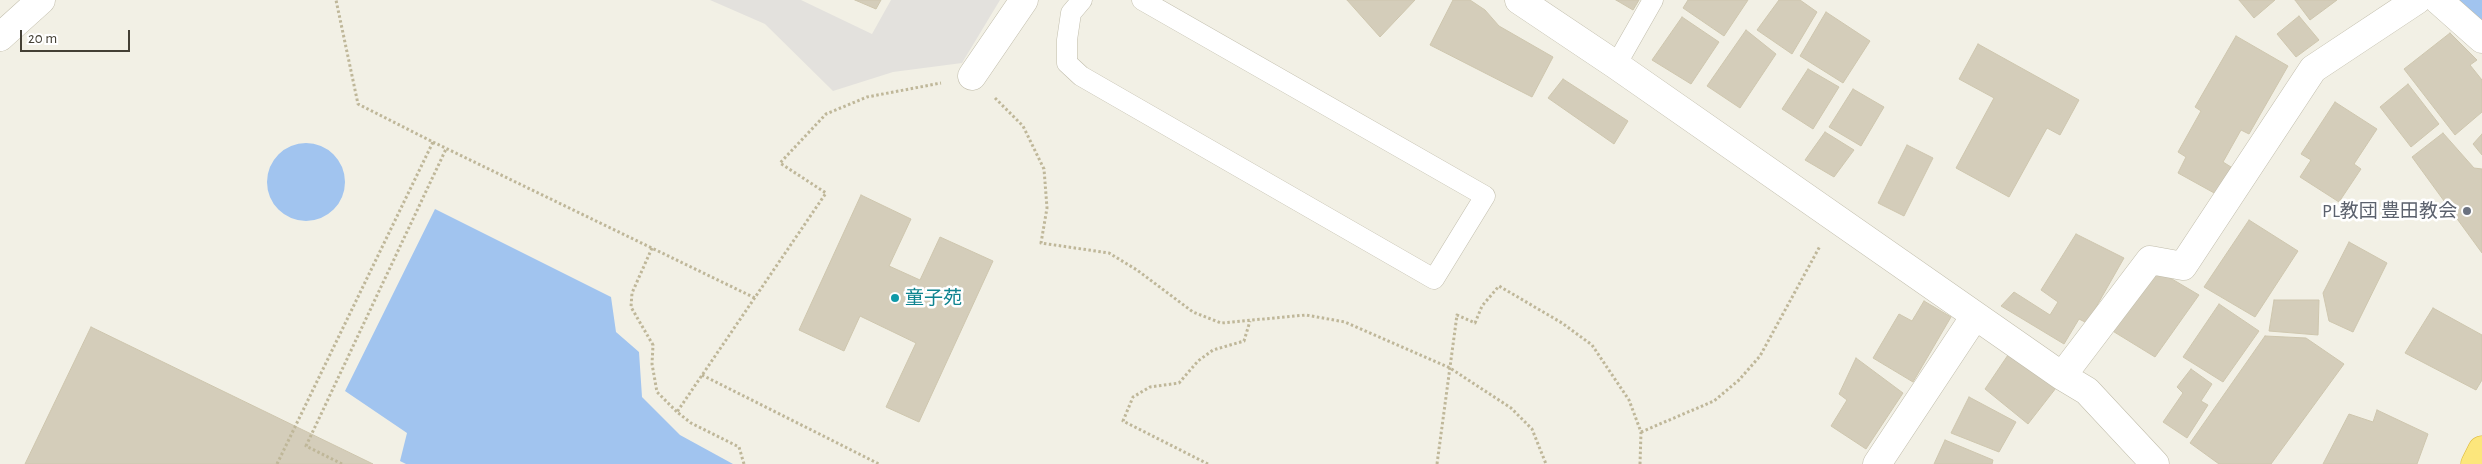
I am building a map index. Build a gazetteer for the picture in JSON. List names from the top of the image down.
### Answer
{
  "places": ["PL教団 豊田教会", "童子苑"],
  "scale_bar": "20 m"
}
